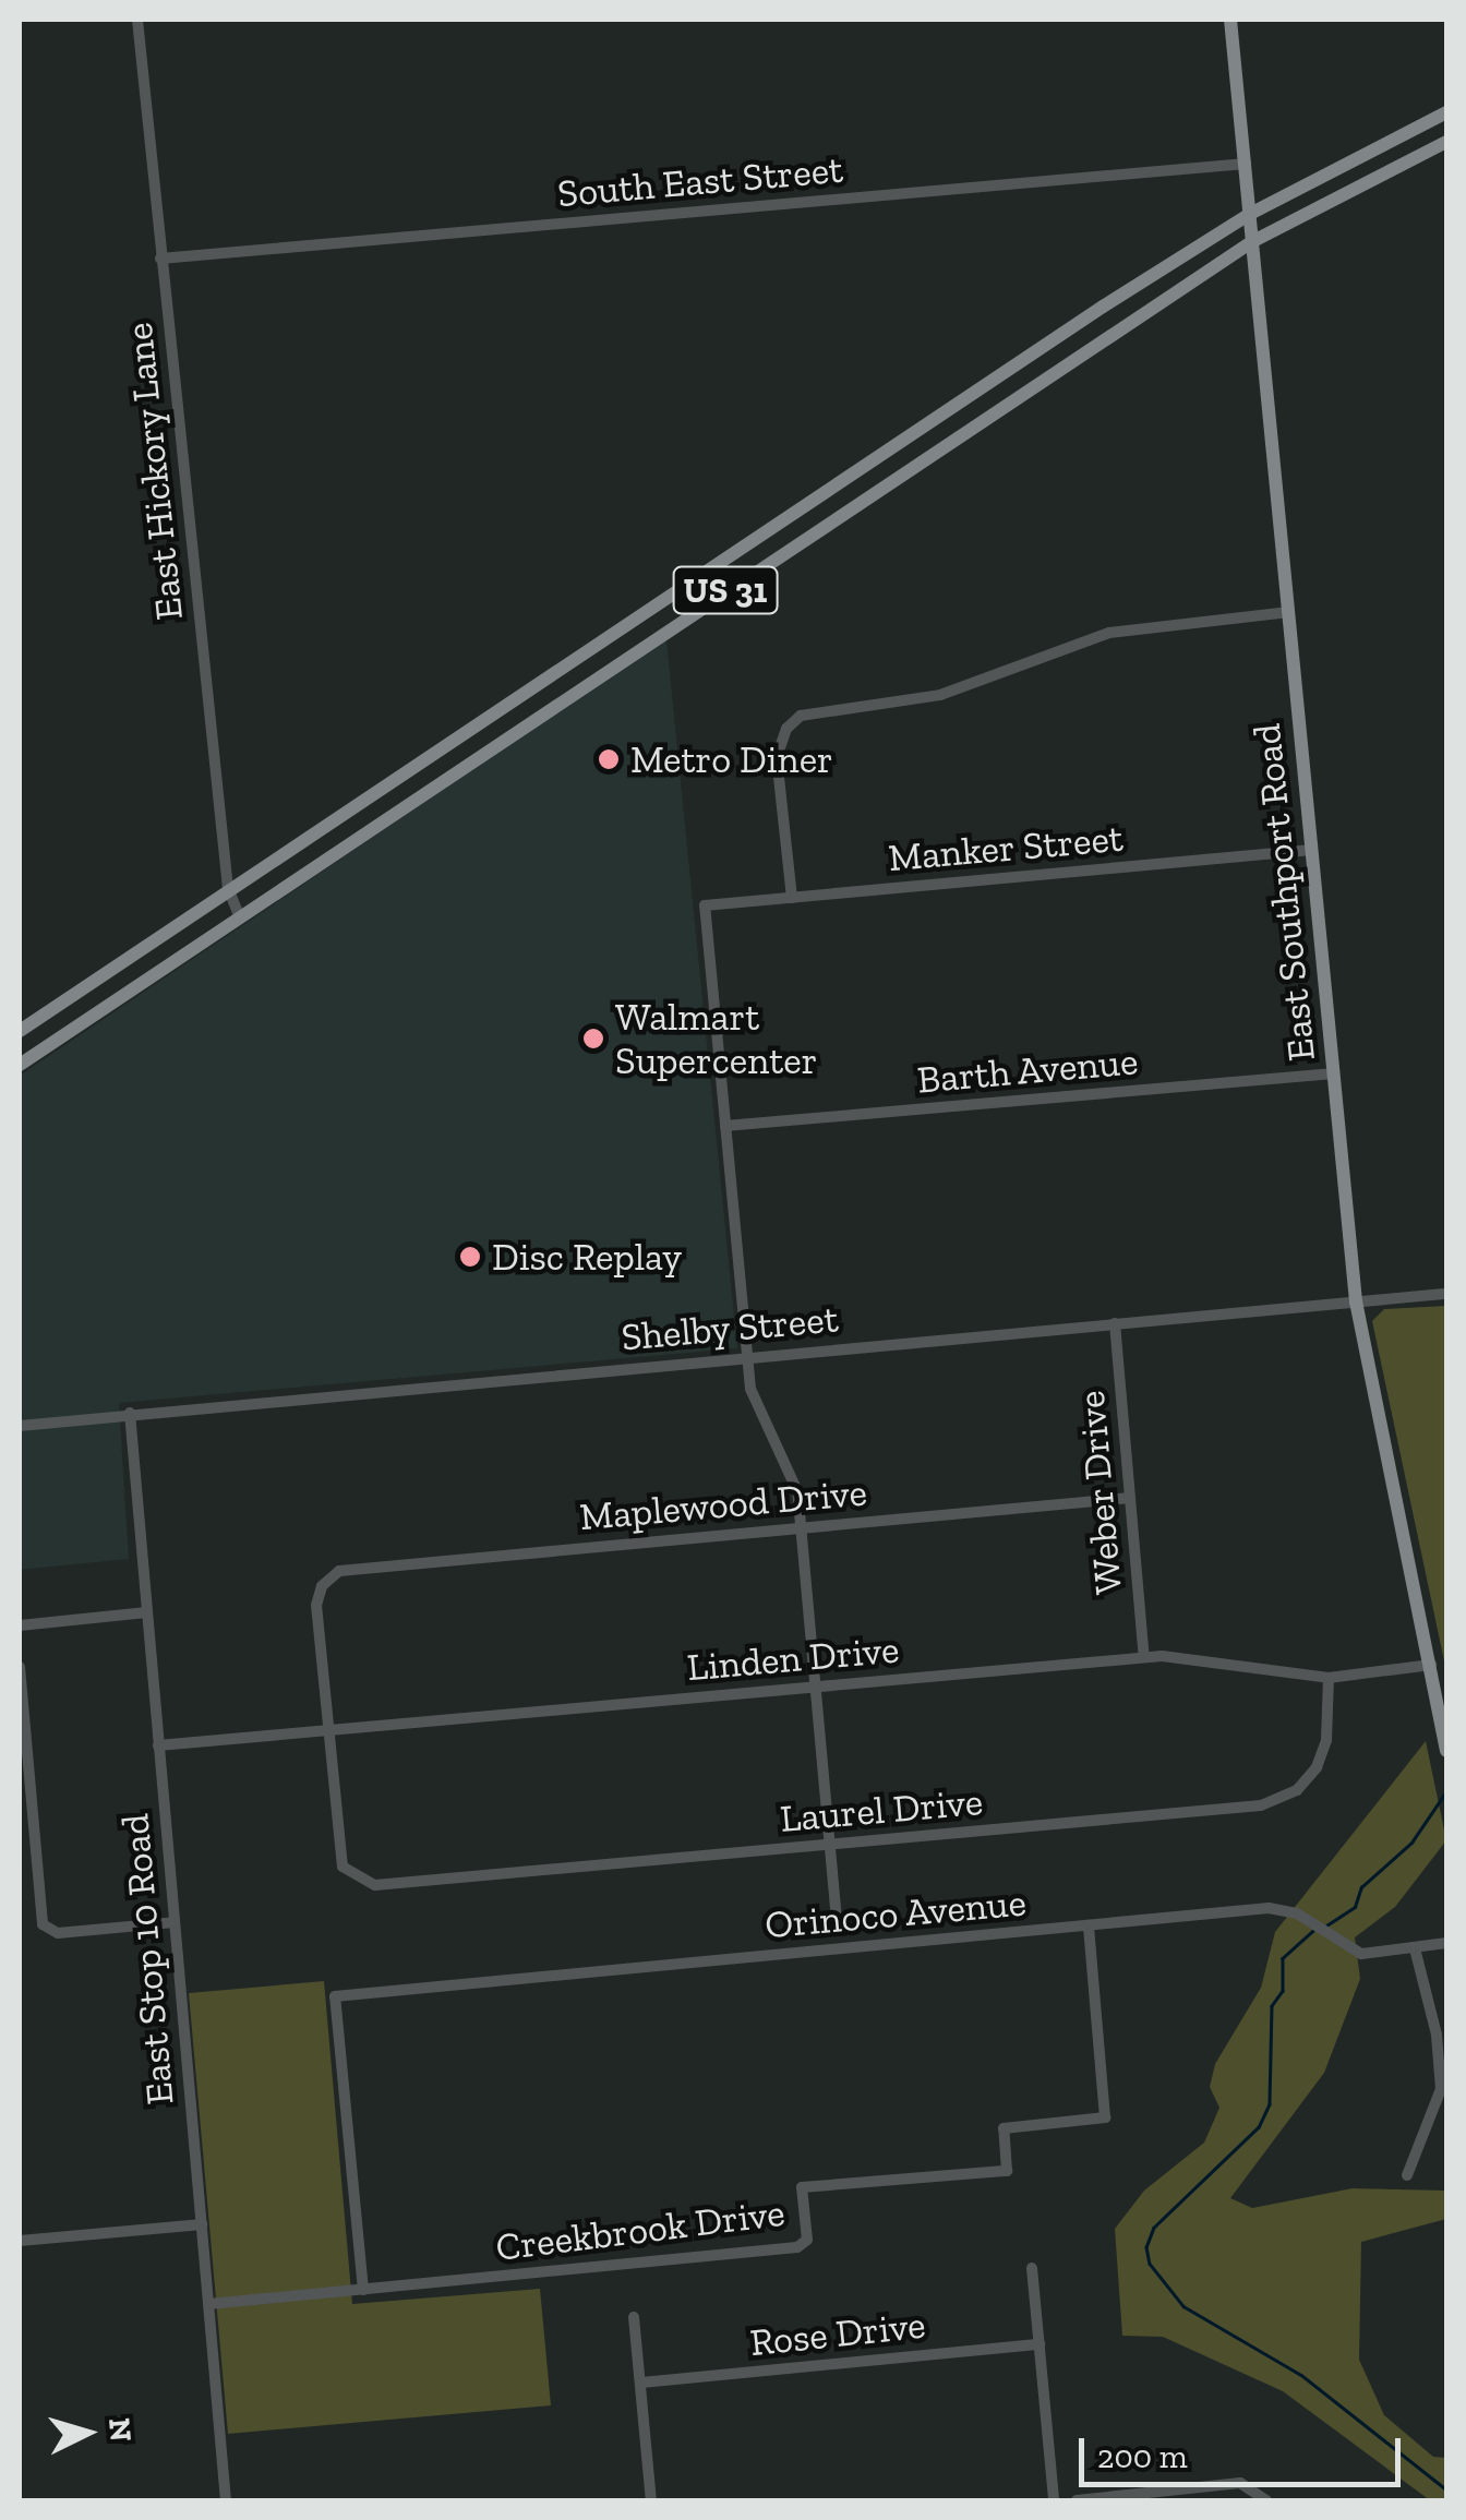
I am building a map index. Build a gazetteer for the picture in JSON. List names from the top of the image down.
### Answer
{
  "streets": {
    "main road": ["US 31", "East Southport Road"],
    "street": [
      "South East Street",
      "East Hickory Lane",
      "Manker Street",
      "Barth Avenue",
      "Shelby Street",
      "Weber Drive",
      "Maplewood Drive",
      "Linden Drive",
      "Laurel Drive",
      "Orinoco Avenue",
      "East Stop 10 Road",
      "Creekbrook Drive",
      "Rose Drive"
    ]
  },
  "crossings": [
    ["South East Street", "East Hickory Lane"],
    ["South East Street", "East Southport Road"],
    ["East Hickory Lane", "US 31"],
    ["US 31", "East Southport Road"],
    ["Manker Street", "East Southport Road"],
    ["Manker Street", "Barth Avenue"],
    ["East Southport Road", "Barth Avenue"],
    ["East Southport Road", "Shelby Street"],
    ["East Southport Road", "Linden Drive"],
    ["Shelby Street", "Weber Drive"],
    ["Shelby Street", "East Stop 10 Road"],
    ["Weber Drive", "Maplewood Drive"],
    ["Weber Drive", "Linden Drive"],
    ["Maplewood Drive", "Linden Drive"],
    ["Maplewood Drive", "Laurel Drive"],
    ["Linden Drive", "Laurel Drive"],
    ["Linden Drive", "East Stop 10 Road"],
    ["Orinoco Avenue", "Creekbrook Drive"],
    ["East Stop 10 Road", "Creekbrook Drive"]
  ],
  "places": ["Metro Diner", "Walmart Supercenter", "Disc Replay"],
  "scale_bar": "200 m",
  "north": "right"
}
